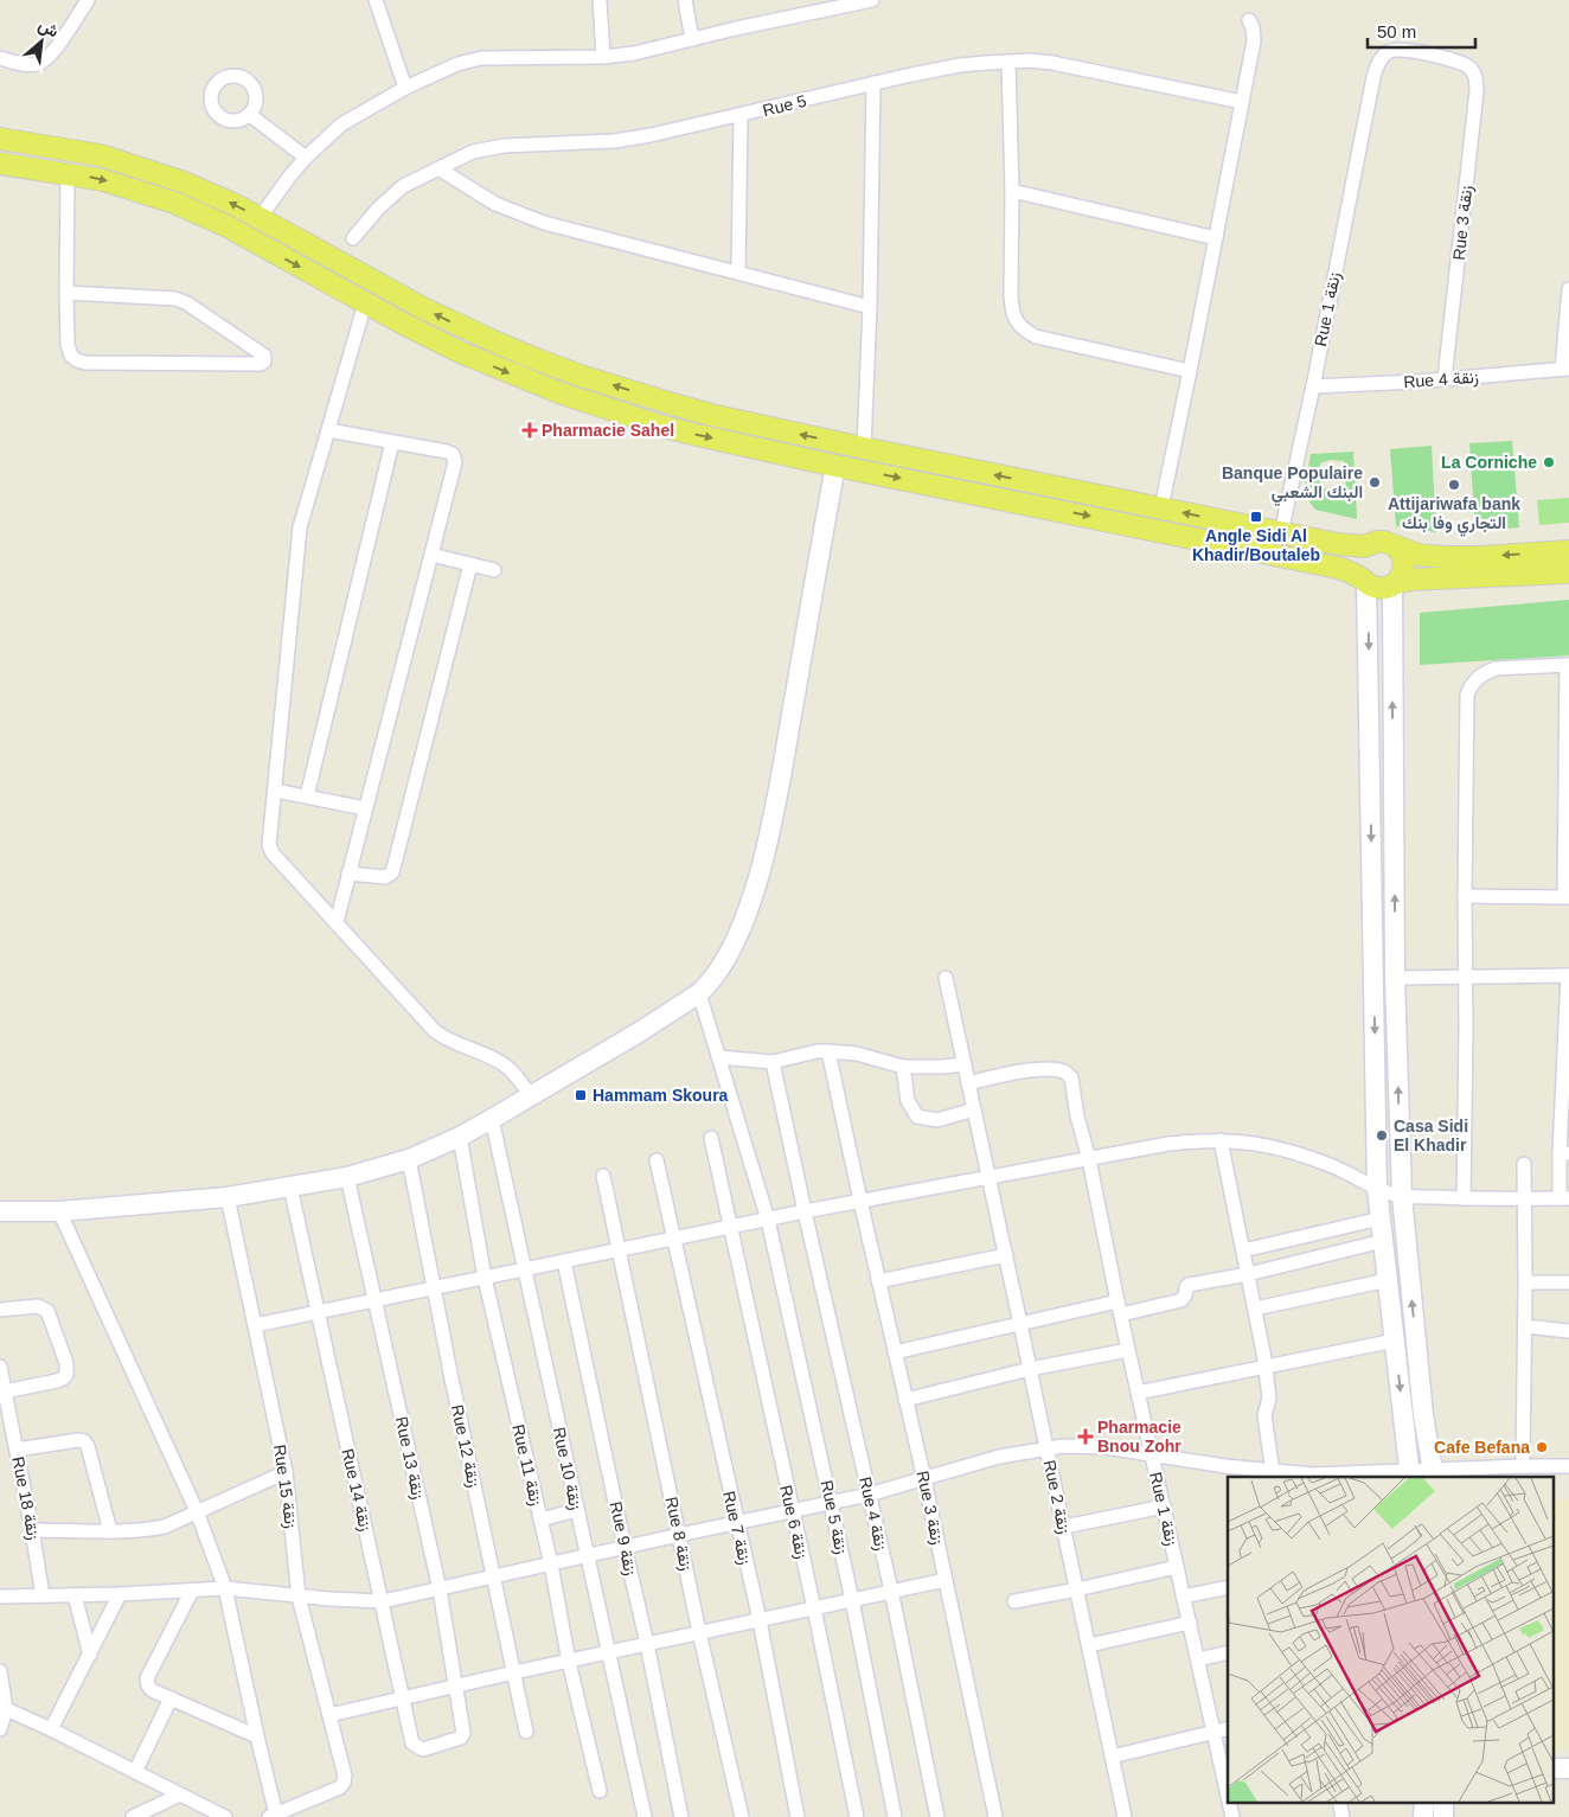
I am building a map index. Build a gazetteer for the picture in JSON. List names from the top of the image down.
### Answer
{
  "streets": {
    "street": [
      "Rue 5",
      "Rue 3 زنقة",
      "Rue 1 زنقة",
      "Rue 4 زنقة",
      "Rue 12 زنقة",
      "Rue 13 زنقة",
      "Rue 11 زنقة",
      "Rue 10 زنقة",
      "Rue 15 زنقة",
      "Rue 14 زنقة",
      "Rue 2 زنقة",
      "Rue 18 زنقة",
      "Rue 5 زنقة",
      "Rue 6 زنقة",
      "Rue 7 زنقة",
      "Rue 8 زنقة",
      "Rue 9 زنقة"
    ]
  },
  "crossings": [
    ["Rue 3 زنقة", "Rue 1 زنقة"],
    ["Rue 3 زنقة", "Rue 4 زنقة"],
    ["Rue 1 زنقة", "Rue 4 زنقة"],
    ["Rue 1 زنقة", "Rue 2 زنقة"],
    ["Rue 13 زنقة", "Rue 14 زنقة"]
  ],
  "places": {
    "health": ["Pharmacie Sahel", "Pharmacie Bnou Zohr"],
    "other": [
      "La Corniche",
      "Banque Populaire البنك الشعبي",
      "Attijariwafa bank التجاري وفا بنك",
      "Casa Sidi El Khadir",
      "Cafe Befana"
    ],
    "transit": ["Angle Sidi Al Khadir/Boutaleb", "Hammam Skoura"]
  },
  "scale_bar": "50 m",
  "north": "top right"
}
